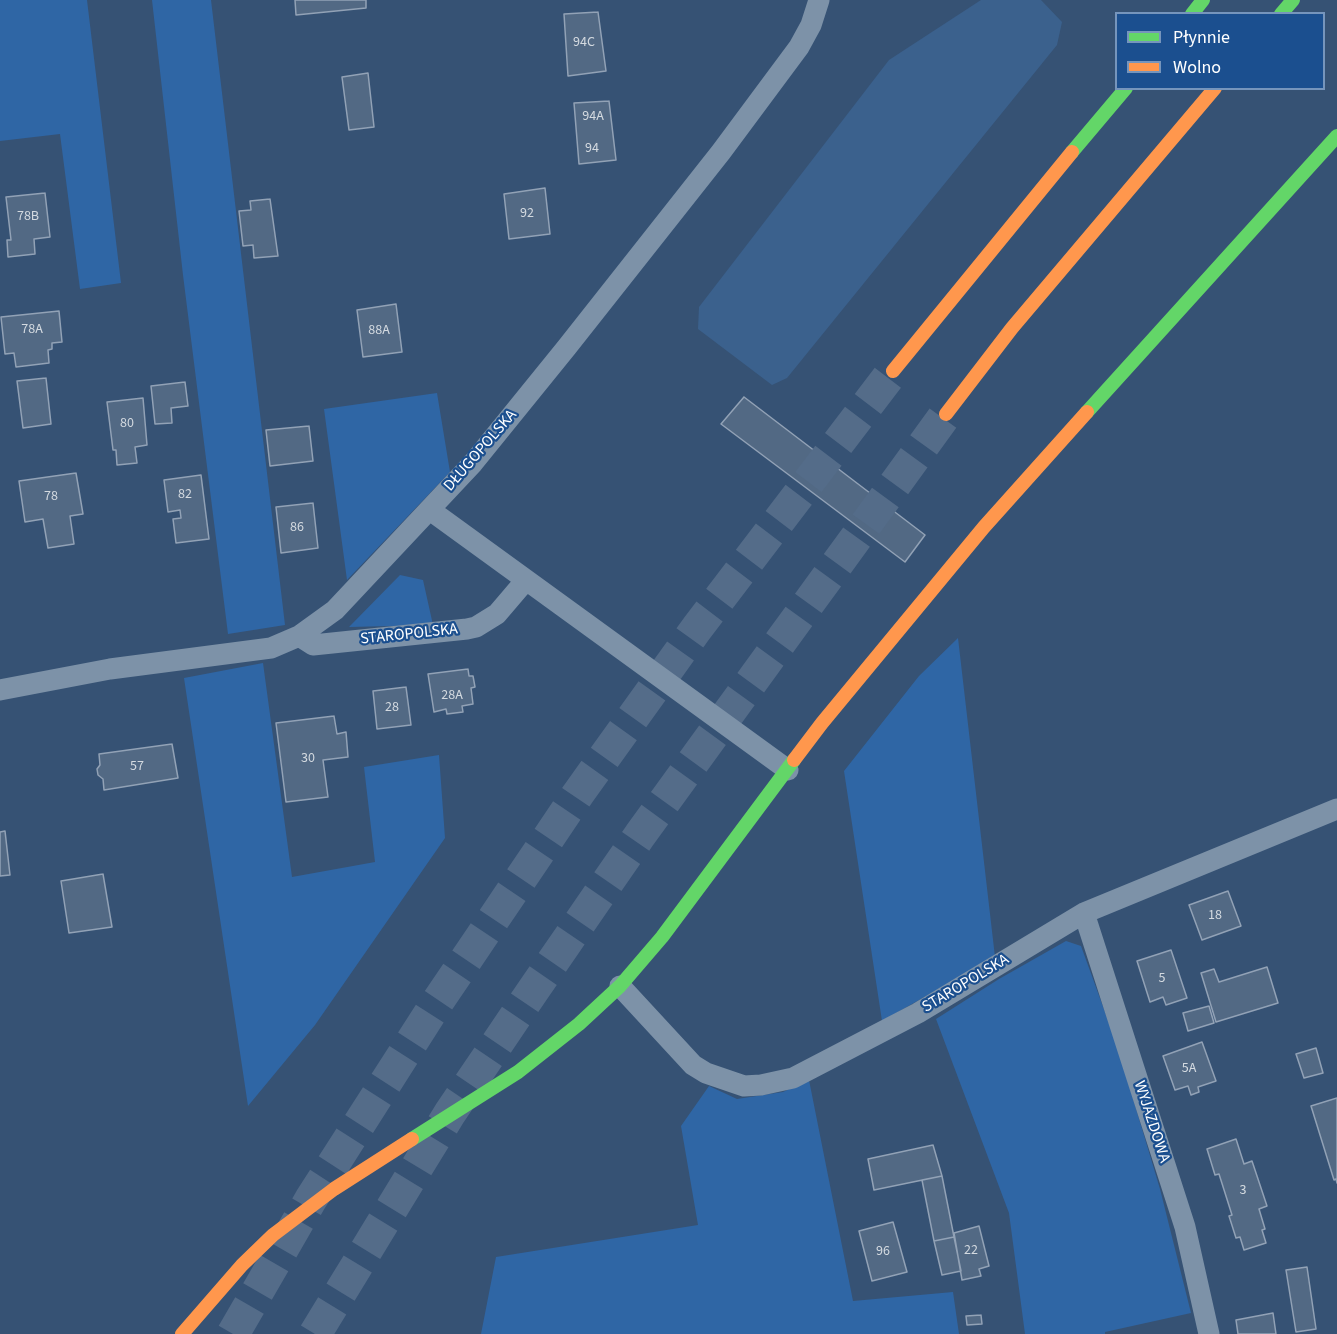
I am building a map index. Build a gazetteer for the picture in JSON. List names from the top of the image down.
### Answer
{
  "streets": {
    "street": ["DŁUGOPOLSKA", "STAROPOLSKA", "WYJAZDOWA"]
  },
  "crossings": [
    ["DŁUGOPOLSKA", "STAROPOLSKA"],
    ["STAROPOLSKA", "WYJAZDOWA"]
  ],
  "house_numbers": [
    "94C",
    "94A",
    "94",
    "92",
    "78B",
    "78A",
    "88A",
    "80",
    "82",
    "78",
    "86",
    "28A",
    "28",
    "30",
    "57",
    "18",
    "5",
    "5A",
    "3",
    "22",
    "96"
  ],
  "legend": ["Płynnie", "Wolno"]
}
